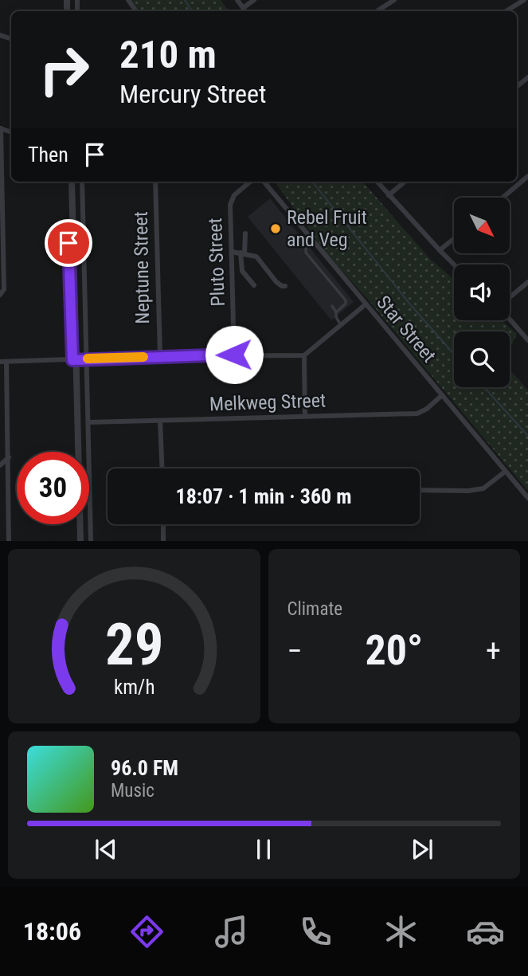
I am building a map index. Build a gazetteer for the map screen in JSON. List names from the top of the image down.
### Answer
{
  "streets": {
    "street": [
      "Pluto Street",
      "Neptune Street",
      "Star Street",
      "Melkweg Street"
    ]
  },
  "crossings": [
    ["Star Street", "Melkweg Street"]
  ],
  "places": ["Rebel Fruit and Veg"],
  "north": "bottom right",
  "page": {
    "turn": ["210 m", "Mercury Street"],
    "then": "Then",
    "limit": "30",
    "trip": "18:07 · 1 min · 360 m",
    "tile": "Climate",
    "heat": ["−", "20°", "+"],
    "song": ["96.0 FM", "Music"],
    "tabs": "18:06",
    "gauge": ["29", "km/h"]
  }
}
